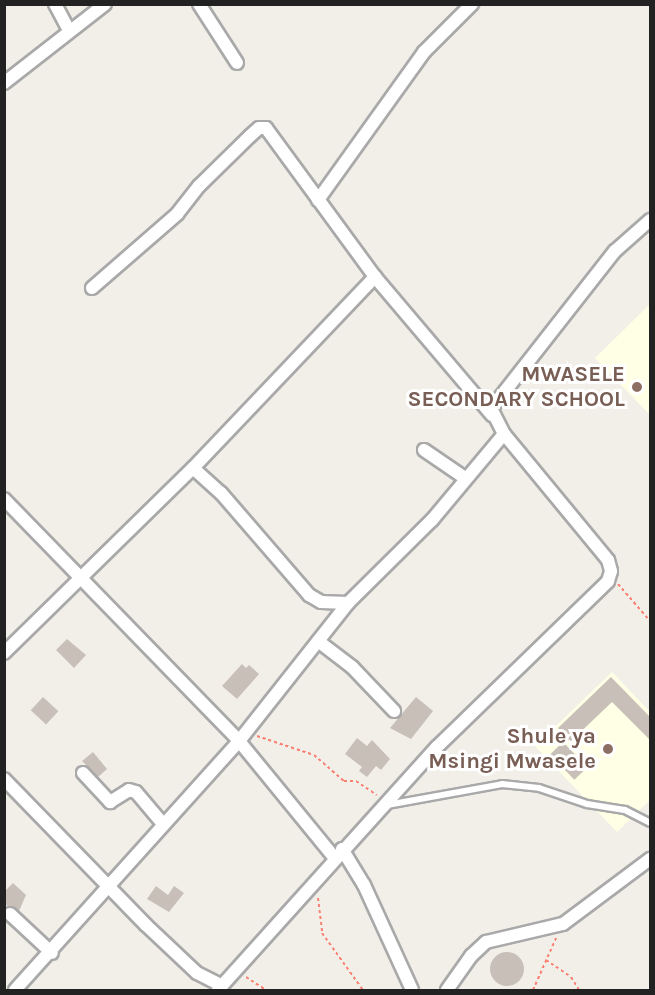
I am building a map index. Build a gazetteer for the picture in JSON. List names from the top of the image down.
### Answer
{
  "places": ["MWASELE SECONDARY SCHOOL", "Shule ya Msingi Mwasele"]
}
